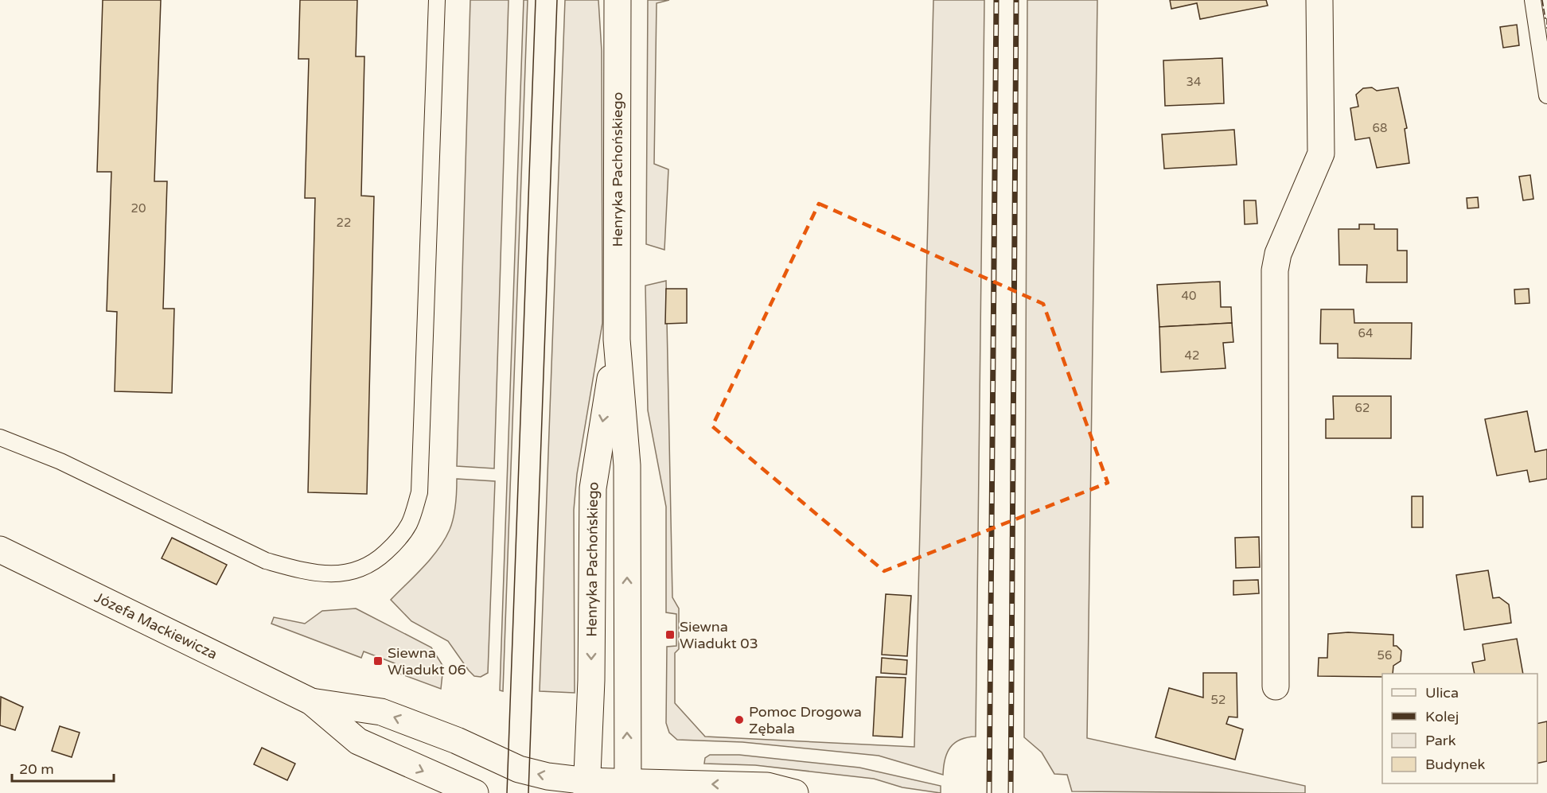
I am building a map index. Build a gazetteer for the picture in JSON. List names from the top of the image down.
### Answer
{
  "streets": {
    "street": ["Henryka Pachońskiego", "Józefa Mackiewicza"]
  },
  "crossings": [
    ["Henryka Pachońskiego", "Józefa Mackiewicza"]
  ],
  "places": {
    "transit": ["Siewna Wiadukt 03", "Siewna Wiadukt 06"],
    "other": ["Pomoc Drogowa Zębala"]
  },
  "house_numbers": [
    "34",
    "68",
    "20",
    "22",
    "40",
    "64",
    "42",
    "62",
    "56",
    "52"
  ],
  "legend": [
    "Ulica",
    "Kolej",
    "Park",
    "Budynek"
  ],
  "scale_bar": "20 m"
}
